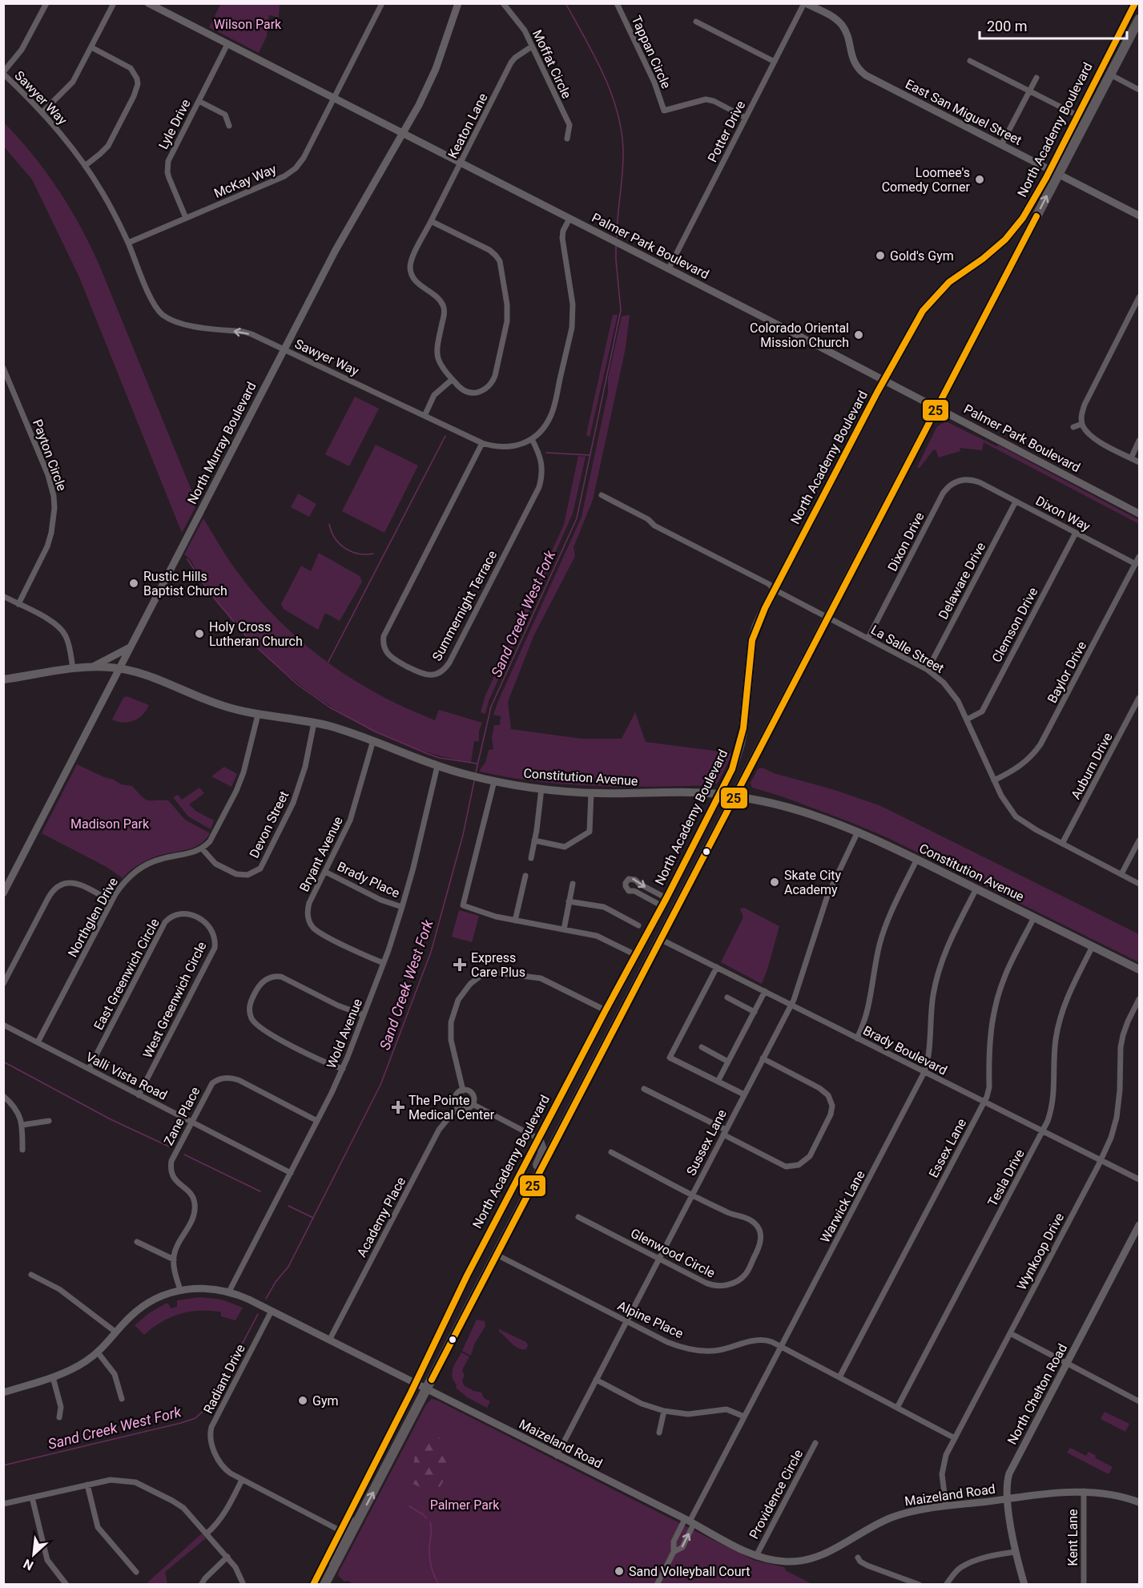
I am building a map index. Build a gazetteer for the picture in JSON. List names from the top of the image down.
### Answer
{
  "streets": {
    "highway": ["North Academy Boulevard"],
    "main road": [
      "East San Miguel Street",
      "Palmer Park Boulevard",
      "North Murray Boulevard",
      "Constitution Avenue",
      "North Chelton Road",
      "Maizeland Road"
    ],
    "street": [
      "Tappan Circle",
      "Moffat Circle",
      "Sawyer Way",
      "Lyle Drive",
      "Keaton Lane",
      "Potter Drive",
      "McKay Way",
      "Payton Circle",
      "Dixon Way",
      "Dixon Drive",
      "Delaware Drive",
      "Summernight Terrace",
      "Clemson Drive",
      "La Salle Street",
      "Baylor Drive",
      "Auburn Drive",
      "Devon Street",
      "Bryant Avenue",
      "Brady Place",
      "Northglen Drive",
      "East Greenwich Circle",
      "West Greenwich Circle",
      "Wold Avenue",
      "Brady Boulevard",
      "Valli Vista Road",
      "Zane Place",
      "Sussex Lane",
      "Essex Lane",
      "Tesla Drive",
      "Warwick Lane",
      "Academy Place",
      "Wynkoop Drive",
      "Glenwood Circle",
      "Alpine Place",
      "Radiant Drive",
      "Providence Circle",
      "Kent Lane"
    ]
  },
  "crossings": [
    ["Tappan Circle", "Potter Drive"],
    ["Moffat Circle", "Keaton Lane"],
    ["Sawyer Way", "McKay Way"],
    ["Sawyer Way", "Palmer Park Boulevard"],
    ["Sawyer Way", "North Murray Boulevard"],
    ["Sawyer Way", "Summernight Terrace"],
    ["East San Miguel Street", "North Academy Boulevard"],
    ["East San Miguel Street", "Potter Drive"],
    ["Lyle Drive", "McKay Way"],
    ["Lyle Drive", "Palmer Park Boulevard"],
    ["Keaton Lane", "Palmer Park Boulevard"],
    ["North Academy Boulevard", "Palmer Park Boulevard"],
    ["North Academy Boulevard", "La Salle Street"],
    ["North Academy Boulevard", "Constitution Avenue"],
    ["North Academy Boulevard", "Brady Boulevard"],
    ["North Academy Boulevard", "Alpine Place"],
    ["North Academy Boulevard", "Radiant Drive"],
    ["North Academy Boulevard", "Maizeland Road"],
    ["Potter Drive", "Palmer Park Boulevard"],
    ["McKay Way", "Palmer Park Boulevard"],
    ["Palmer Park Boulevard", "North Murray Boulevard"],
    ["North Murray Boulevard", "Constitution Avenue"],
    ["Dixon Way", "Dixon Drive"],
    ["Dixon Way", "Delaware Drive"],
    ["Dixon Way", "Clemson Drive"],
    ["Dixon Way", "Baylor Drive"],
    ["Dixon Drive", "La Salle Street"],
    ["Delaware Drive", "La Salle Street"],
    ["Clemson Drive", "La Salle Street"],
    ["La Salle Street", "Baylor Drive"],
    ["La Salle Street", "Auburn Drive"],
    ["Constitution Avenue", "Devon Street"],
    ["Constitution Avenue", "Bryant Avenue"],
    ["Constitution Avenue", "Wold Avenue"],
    ["Constitution Avenue", "Sussex Lane"],
    ["Constitution Avenue", "Essex Lane"],
    ["Constitution Avenue", "Tesla Drive"],
    ["Constitution Avenue", "Warwick Lane"],
    ["Devon Street", "Northglen Drive"],
    ["Bryant Avenue", "Brady Place"],
    ["Bryant Avenue", "Wold Avenue"],
    ["Brady Place", "Wold Avenue"],
    ["Northglen Drive", "Valli Vista Road"],
    ["East Greenwich Circle", "West Greenwich Circle"],
    ["East Greenwich Circle", "Valli Vista Road"],
    ["West Greenwich Circle", "Valli Vista Road"],
    ["Wold Avenue", "Valli Vista Road"],
    ["Wold Avenue", "Zane Place"],
    ["Wold Avenue", "Maizeland Road"],
    ["Brady Boulevard", "Sussex Lane"],
    ["Brady Boulevard", "Essex Lane"],
    ["Brady Boulevard", "Tesla Drive"],
    ["Brady Boulevard", "Warwick Lane"],
    ["Brady Boulevard", "Wynkoop Drive"],
    ["Valli Vista Road", "Zane Place"],
    ["Sussex Lane", "Glenwood Circle"],
    ["Sussex Lane", "Alpine Place"],
    ["Sussex Lane", "Maizeland Road"],
    ["Essex Lane", "Alpine Place"],
    ["Tesla Drive", "Alpine Place"],
    ["Warwick Lane", "Alpine Place"],
    ["Warwick Lane", "Maizeland Road"],
    ["Academy Place", "Maizeland Road"],
    ["Wynkoop Drive", "Alpine Place"],
    ["Wynkoop Drive", "Maizeland Road"],
    ["Radiant Drive", "Maizeland Road"],
    ["North Chelton Road", "Maizeland Road"],
    ["Maizeland Road", "Providence Circle"],
    ["Maizeland Road", "Kent Lane"]
  ],
  "water": ["Sand Creek West Fork"],
  "parks": ["Wilson Park", "Madison Park", "Palmer Park"],
  "places": {
    "other": [
      "Loomee's Comedy Corner",
      "Gold's Gym",
      "Colorado Oriental Mission Church",
      "Rustic Hills Baptist Church",
      "Holy Cross Lutheran Church",
      "Skate City Academy",
      "Gym",
      "Sand Volleyball Court"
    ],
    "health": ["Express Care Plus", "The Pointe Medical Center"]
  },
  "lines": ["transit line 25"],
  "scale_bar": "200 m",
  "north": "bottom left"
}
